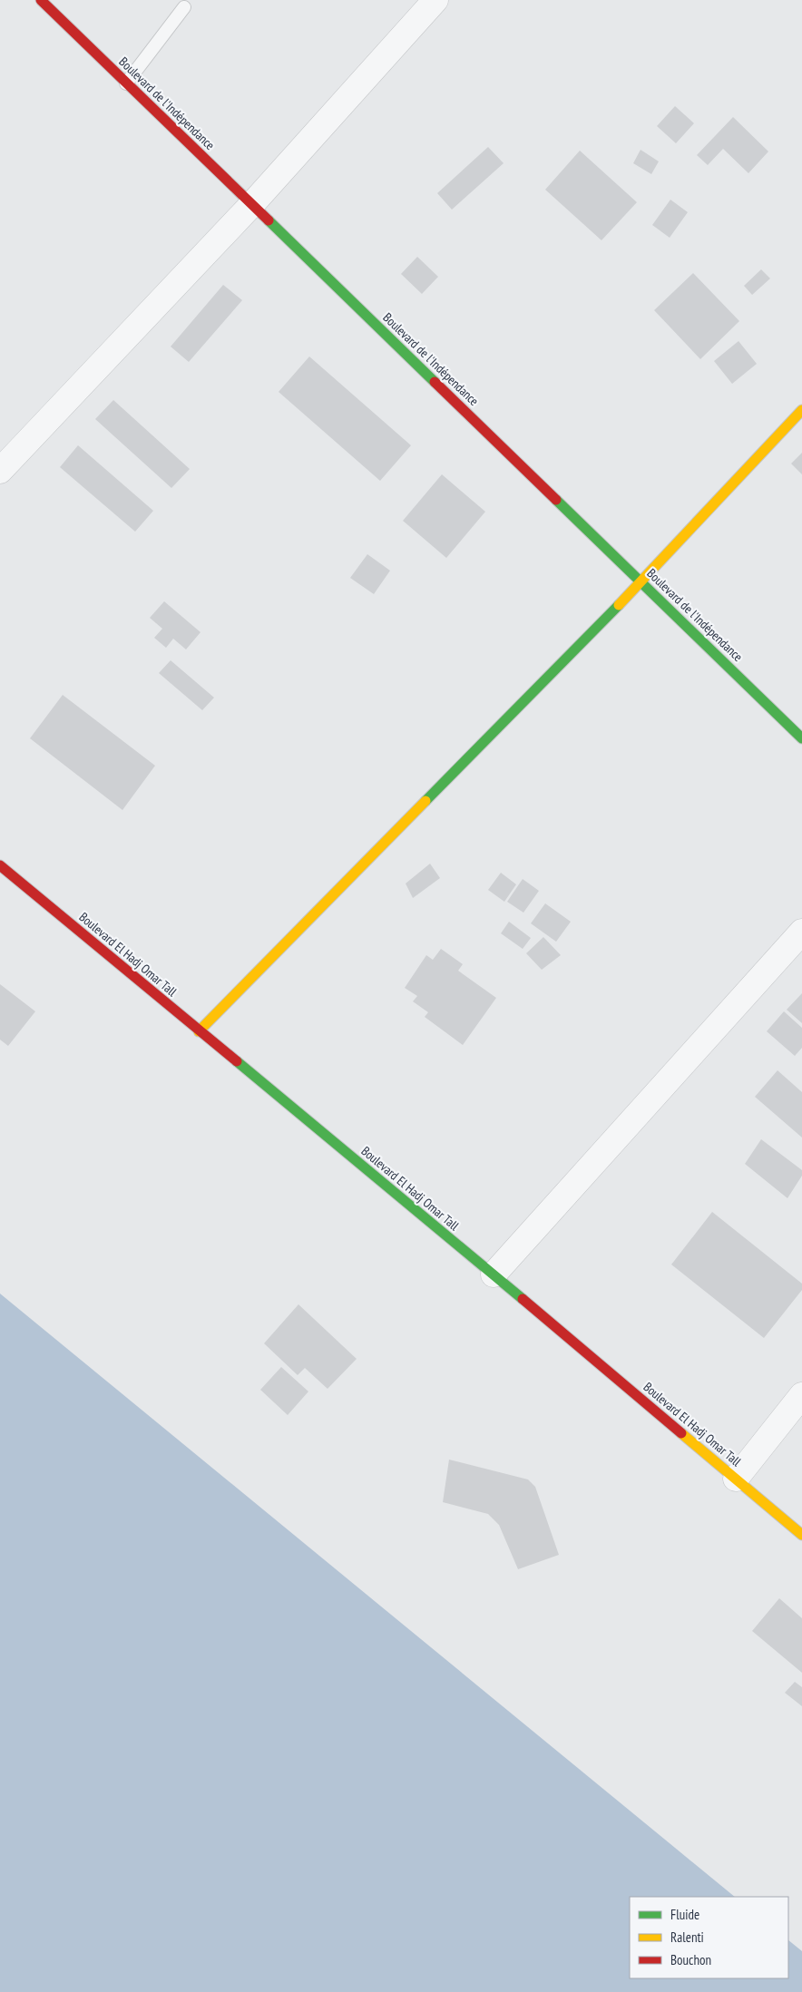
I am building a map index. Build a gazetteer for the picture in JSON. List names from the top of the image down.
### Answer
{
  "streets": {
    "main road": ["Boulevard de l'Indépendance", "Boulevard El Hadj Omar Tall"]
  },
  "legend": ["Fluide", "Ralenti", "Bouchon"]
}
